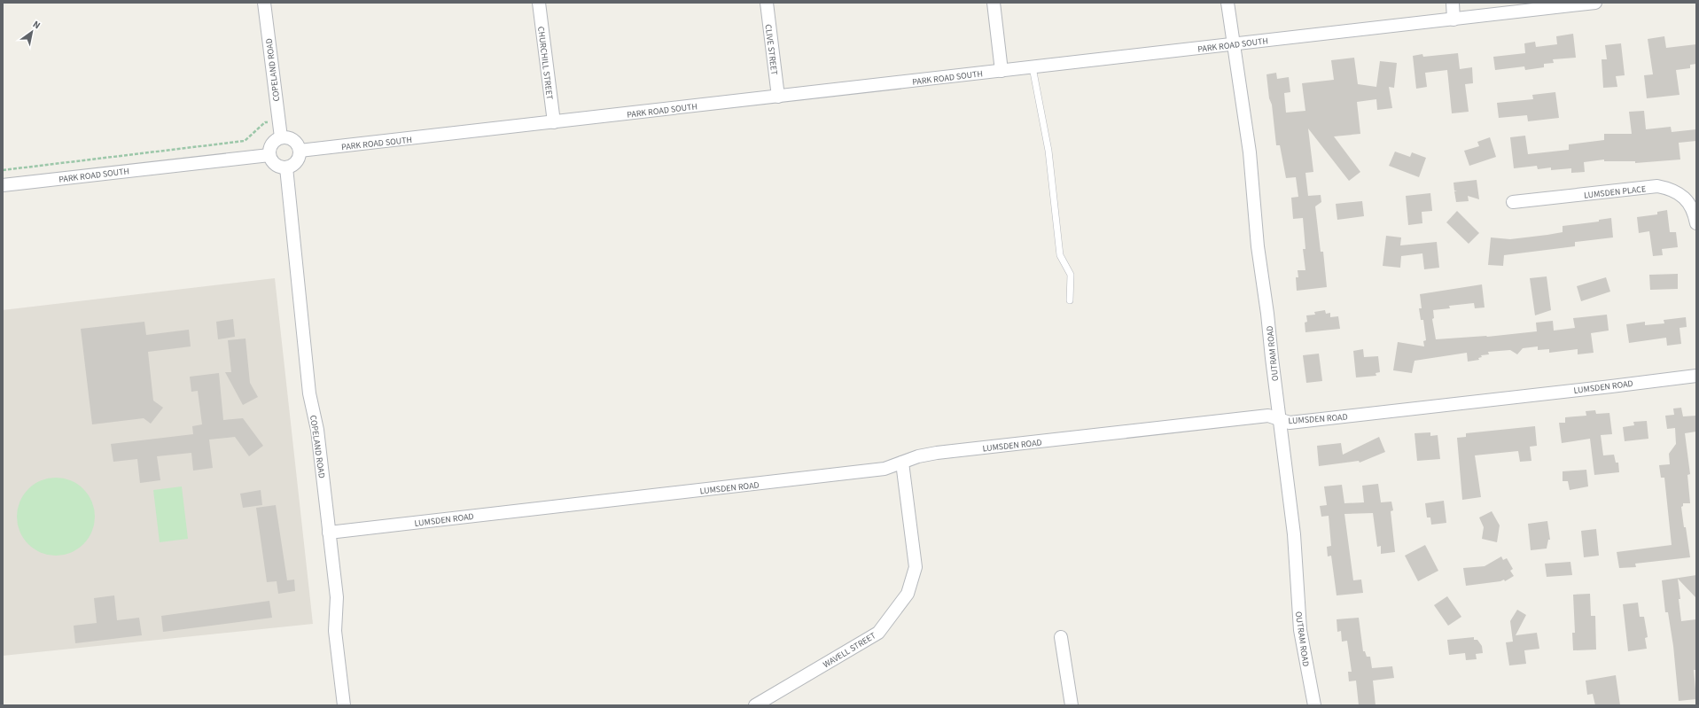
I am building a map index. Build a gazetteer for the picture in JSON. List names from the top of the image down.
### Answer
{
  "streets": {
    "street": [
      "PARK ROAD SOUTH",
      "CLIVE STREET",
      "CHURCHILL STREET",
      "COPELAND ROAD",
      "LUMSDEN PLACE",
      "OUTRAM ROAD",
      "LUMSDEN ROAD",
      "WAVELL STREET"
    ]
  },
  "crossings": [
    ["PARK ROAD SOUTH", "CLIVE STREET"],
    ["PARK ROAD SOUTH", "CHURCHILL STREET"],
    ["PARK ROAD SOUTH", "COPELAND ROAD"],
    ["PARK ROAD SOUTH", "OUTRAM ROAD"],
    ["COPELAND ROAD", "LUMSDEN ROAD"],
    ["OUTRAM ROAD", "LUMSDEN ROAD"],
    ["LUMSDEN ROAD", "WAVELL STREET"]
  ],
  "north": "top right"
}
